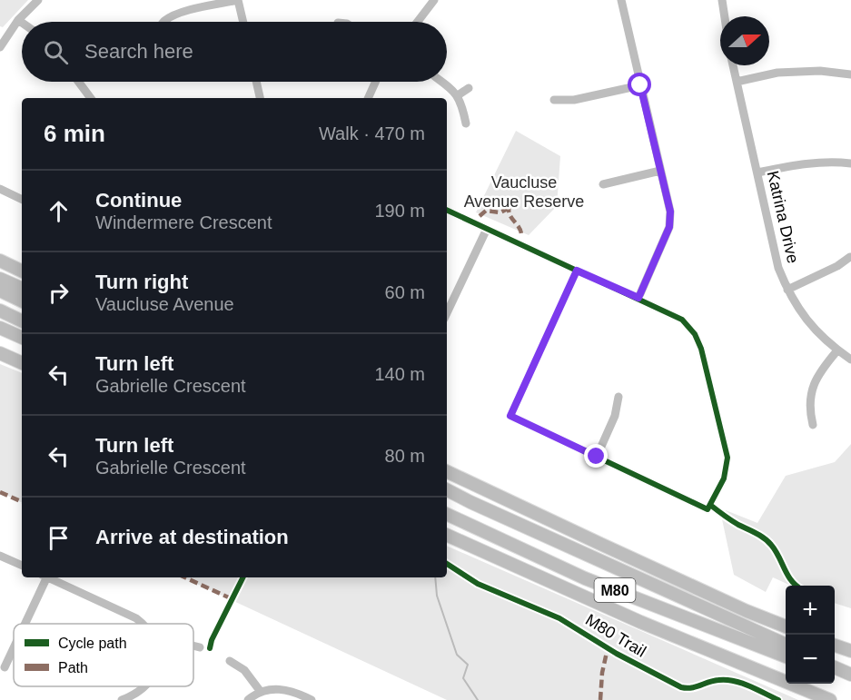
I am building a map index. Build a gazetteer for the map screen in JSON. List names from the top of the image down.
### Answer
{
  "streets": {
    "highway": ["M80"],
    "street": ["Katrina Drive"],
    "cycle path": ["M80 Trail"]
  },
  "parks": ["Vaucluse Avenue Reserve"],
  "legend": ["Cycle path", "Path"],
  "north": "right",
  "page": {
    "search": "Search here",
    "heading": ["6 min", "Walk · 470 m"],
    "list": [
      ["Continue", "Windermere Crescent", "190 m"],
      ["Turn right", "Vaucluse Avenue", "60 m"],
      ["Turn left", "Gabrielle Crescent", "140 m"],
      ["Turn left", "Gabrielle Crescent", "80 m"],
      "Arrive at destination"
    ],
    "map_buttons": ["+", "−"]
  }
}
